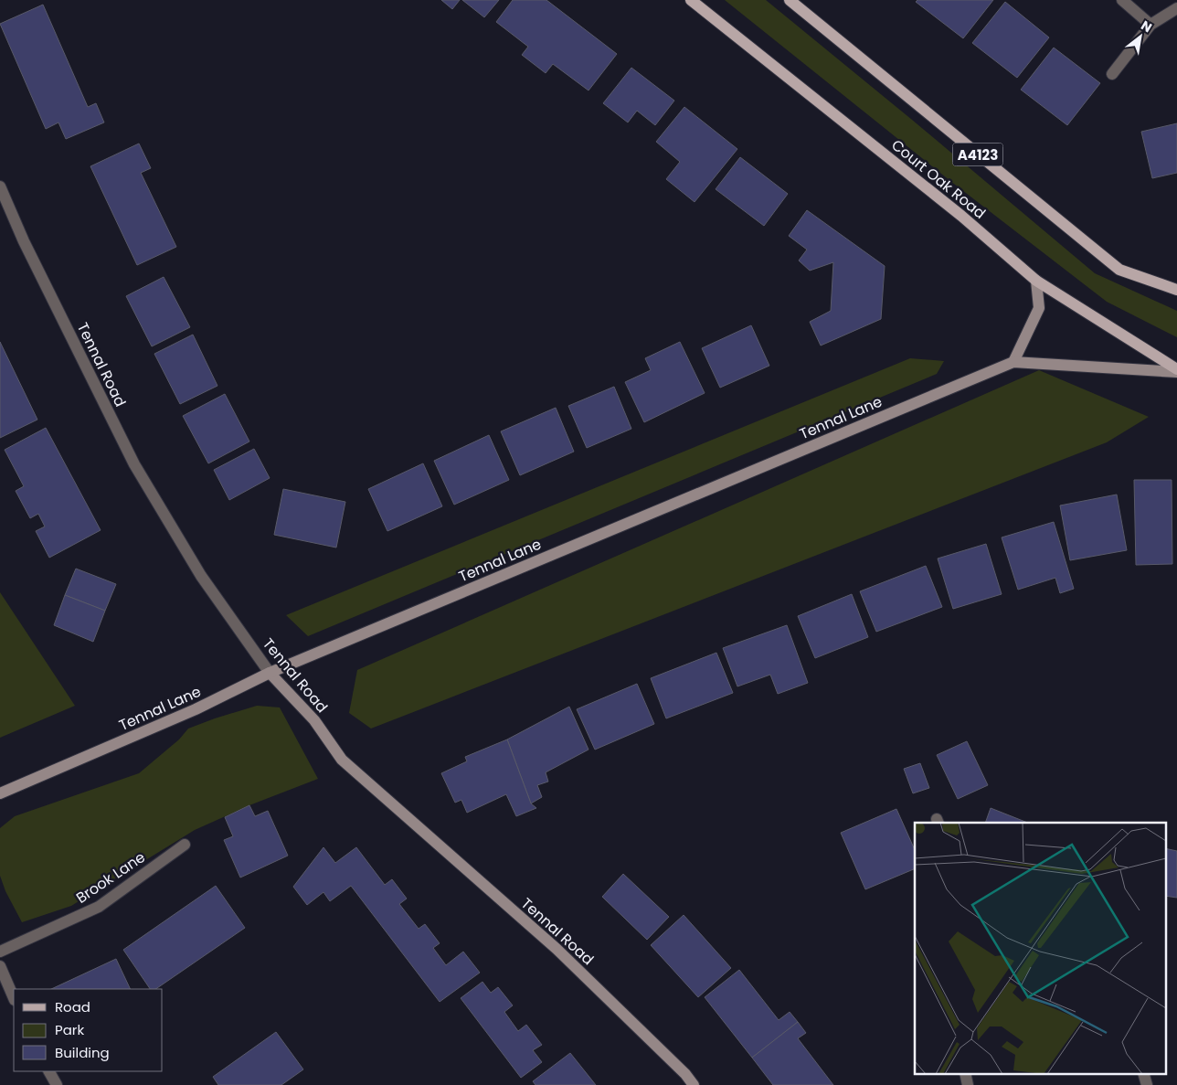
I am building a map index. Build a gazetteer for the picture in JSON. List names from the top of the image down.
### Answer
{
  "streets": {
    "main road": ["A4123", "Court Oak Road"],
    "street": ["Tennal Road", "Tennal Lane", "Brook Lane"]
  },
  "crossings": [
    ["Court Oak Road", "Tennal Lane"],
    ["Tennal Road", "Tennal Lane"]
  ],
  "legend": ["Road", "Park", "Building"],
  "north": "top right"
}
